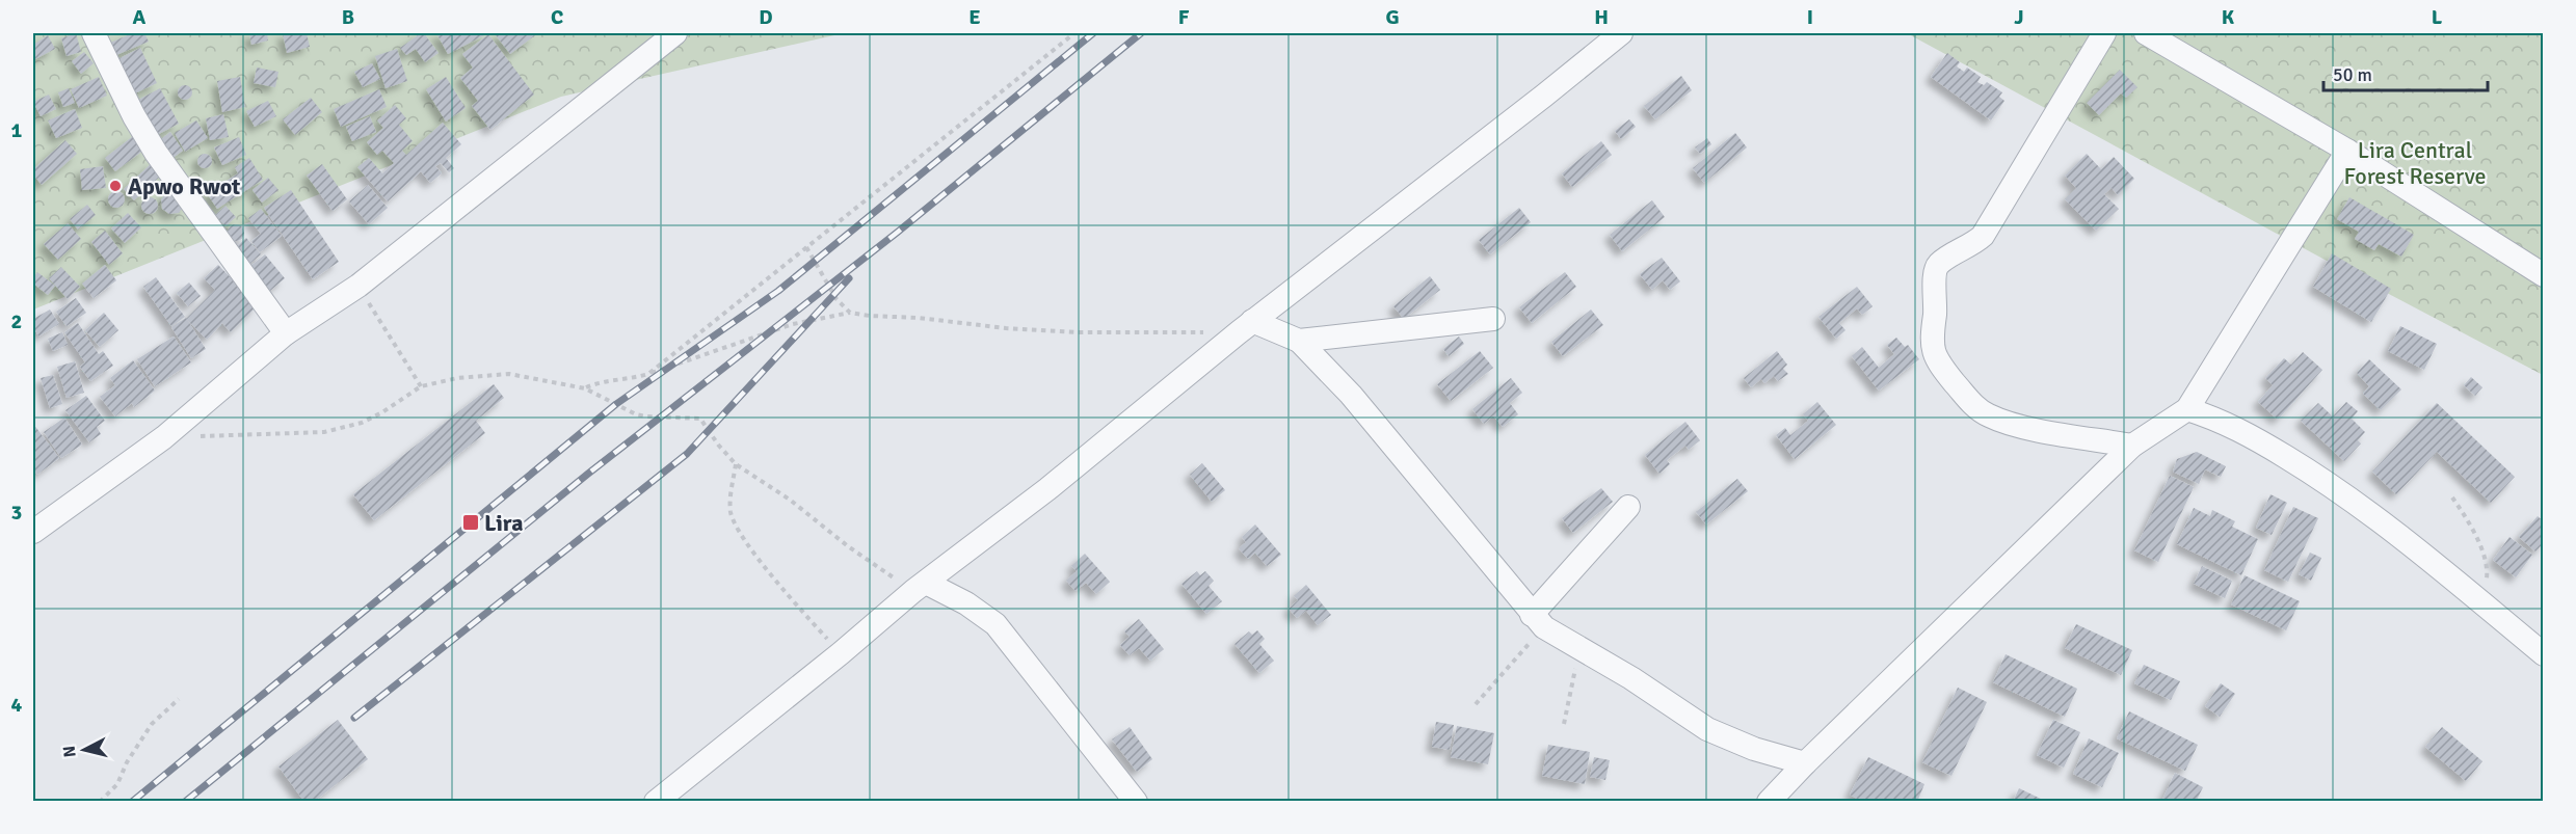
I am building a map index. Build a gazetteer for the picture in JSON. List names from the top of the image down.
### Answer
{
  "parks": ["Lira Central Forest Reserve"],
  "places": {
    "other": ["Apwo Rwot"],
    "transit": ["Lira"]
  },
  "scale_bar": "50 m",
  "north": "left",
  "grid": {
    "columns": [
      "A",
      "B",
      "C",
      "D",
      "E",
      "F",
      "G",
      "H",
      "I",
      "J",
      "K",
      "L"
    ],
    "rows": [
      "1",
      "2",
      "3",
      "4"
    ]
  }
}
